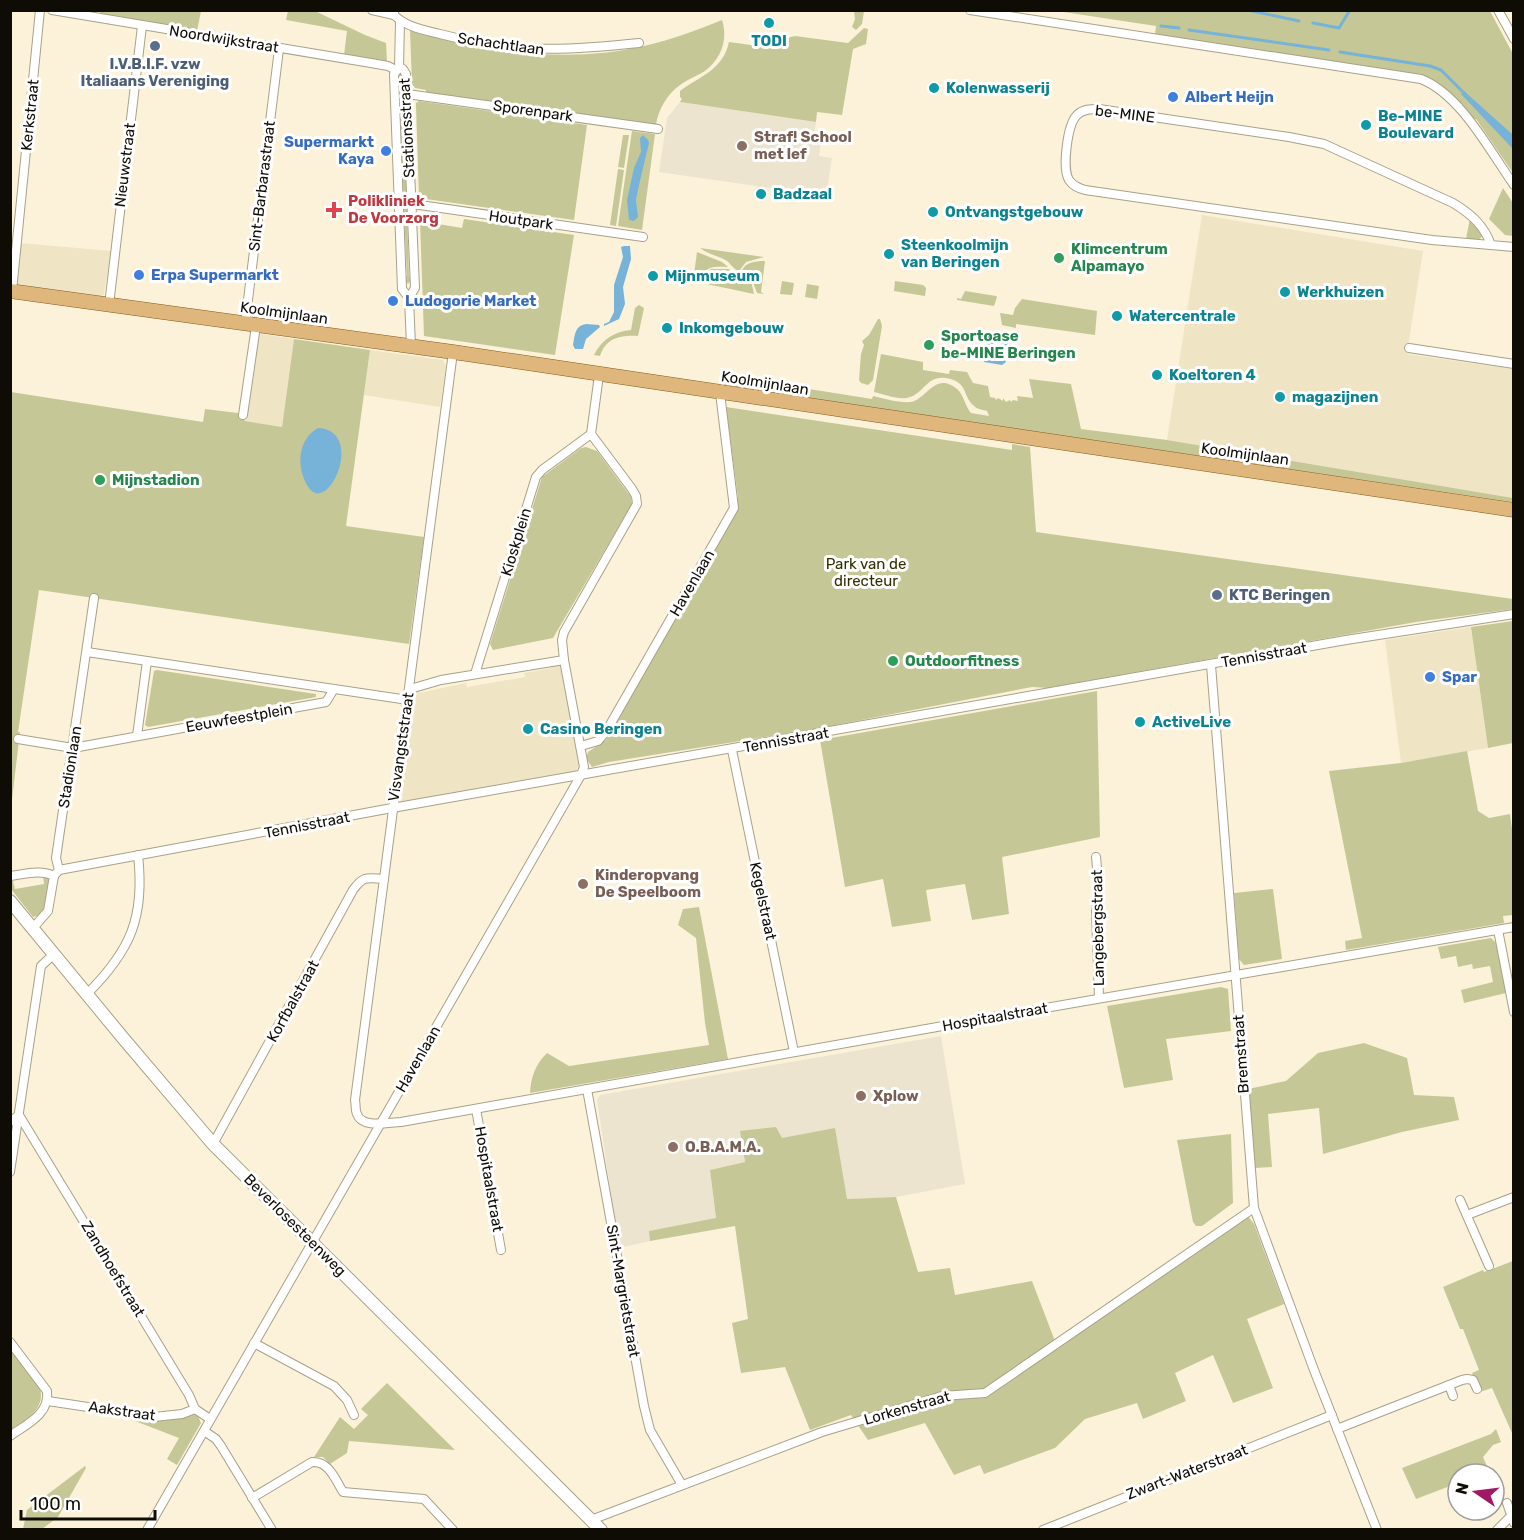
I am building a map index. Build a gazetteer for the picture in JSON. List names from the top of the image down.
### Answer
{
  "streets": {
    "main road": ["Koolmijnlaan"],
    "street": [
      "Noordwijkstraat",
      "Schachtlaan",
      "Sporenpark",
      "be-MINE",
      "Kerkstraat",
      "Stationsstraat",
      "Nieuwstraat",
      "Sint-Barbarastraat",
      "Houtpark",
      "Kioskplein",
      "Havenlaan",
      "Tennisstraat",
      "Eeuwfeestplein",
      "Visvangststraat",
      "Stadionlaan",
      "Kegelstraat",
      "Langebergstraat",
      "Korfbalstraat",
      "Hospitaalstraat",
      "Bremstraat",
      "Beverlosesteenweg",
      "Zandhoefstraat",
      "Sint-Margrietstraat",
      "Lorkenstraat",
      "Aakstraat",
      "Zwart-Waterstraat"
    ]
  },
  "crossings": [
    ["Noordwijkstraat", "Stationsstraat"],
    ["Noordwijkstraat", "Nieuwstraat"],
    ["Noordwijkstraat", "Sint-Barbarastraat"],
    ["Schachtlaan", "Stationsstraat"],
    ["Sporenpark", "Stationsstraat"],
    ["Kerkstraat", "Koolmijnlaan"],
    ["Stationsstraat", "Houtpark"],
    ["Stationsstraat", "Koolmijnlaan"],
    ["Nieuwstraat", "Koolmijnlaan"],
    ["Sint-Barbarastraat", "Koolmijnlaan"],
    ["Koolmijnlaan", "Havenlaan"],
    ["Koolmijnlaan", "Visvangststraat"],
    ["Havenlaan", "Tennisstraat"],
    ["Havenlaan", "Visvangststraat"],
    ["Havenlaan", "Hospitaalstraat"],
    ["Havenlaan", "Beverlosesteenweg"],
    ["Havenlaan", "Zandhoefstraat"],
    ["Tennisstraat", "Visvangststraat"],
    ["Tennisstraat", "Stadionlaan"],
    ["Tennisstraat", "Kegelstraat"],
    ["Tennisstraat", "Bremstraat"],
    ["Eeuwfeestplein", "Visvangststraat"],
    ["Eeuwfeestplein", "Stadionlaan"],
    ["Visvangststraat", "Korfbalstraat"],
    ["Visvangststraat", "Hospitaalstraat"],
    ["Stadionlaan", "Beverlosesteenweg"],
    ["Kegelstraat", "Hospitaalstraat"],
    ["Langebergstraat", "Hospitaalstraat"],
    ["Korfbalstraat", "Beverlosesteenweg"],
    ["Hospitaalstraat", "Bremstraat"],
    ["Hospitaalstraat", "Sint-Margrietstraat"],
    ["Bremstraat", "Lorkenstraat"],
    ["Bremstraat", "Zwart-Waterstraat"],
    ["Beverlosesteenweg", "Lorkenstraat"],
    ["Zandhoefstraat", "Aakstraat"],
    ["Sint-Margrietstraat", "Lorkenstraat"]
  ],
  "parks": ["Park van de directeur"],
  "places": {
    "other": [
      "TODI",
      "I.V.B.I.F. vzw Italiaans Vereniging",
      "Kolenwasserij",
      "Albert Heijn",
      "Be-MINE Boulevard",
      "Straf! School met lef",
      "Supermarkt Kaya",
      "Badzaal",
      "Ontvangstgebouw",
      "Steenkoolmijn van Beringen",
      "Klimcentrum Alpamayo",
      "Erpa Supermarkt",
      "Mijnmuseum",
      "Werkhuizen",
      "Ludogorie Market",
      "Watercentrale",
      "Inkomgebouw",
      "Sportoase be-MINE Beringen",
      "Koeltoren 4",
      "magazijnen",
      "Mijnstadion",
      "KTC Beringen",
      "Outdoorfitness",
      "Spar",
      "ActiveLive",
      "Casino Beringen",
      "Kinderopvang De Speelboom",
      "Xplow",
      "O.B.A.M.A."
    ],
    "health": ["Polikliniek De Voorzorg"]
  },
  "scale_bar": "100 m",
  "north": "left"
}
